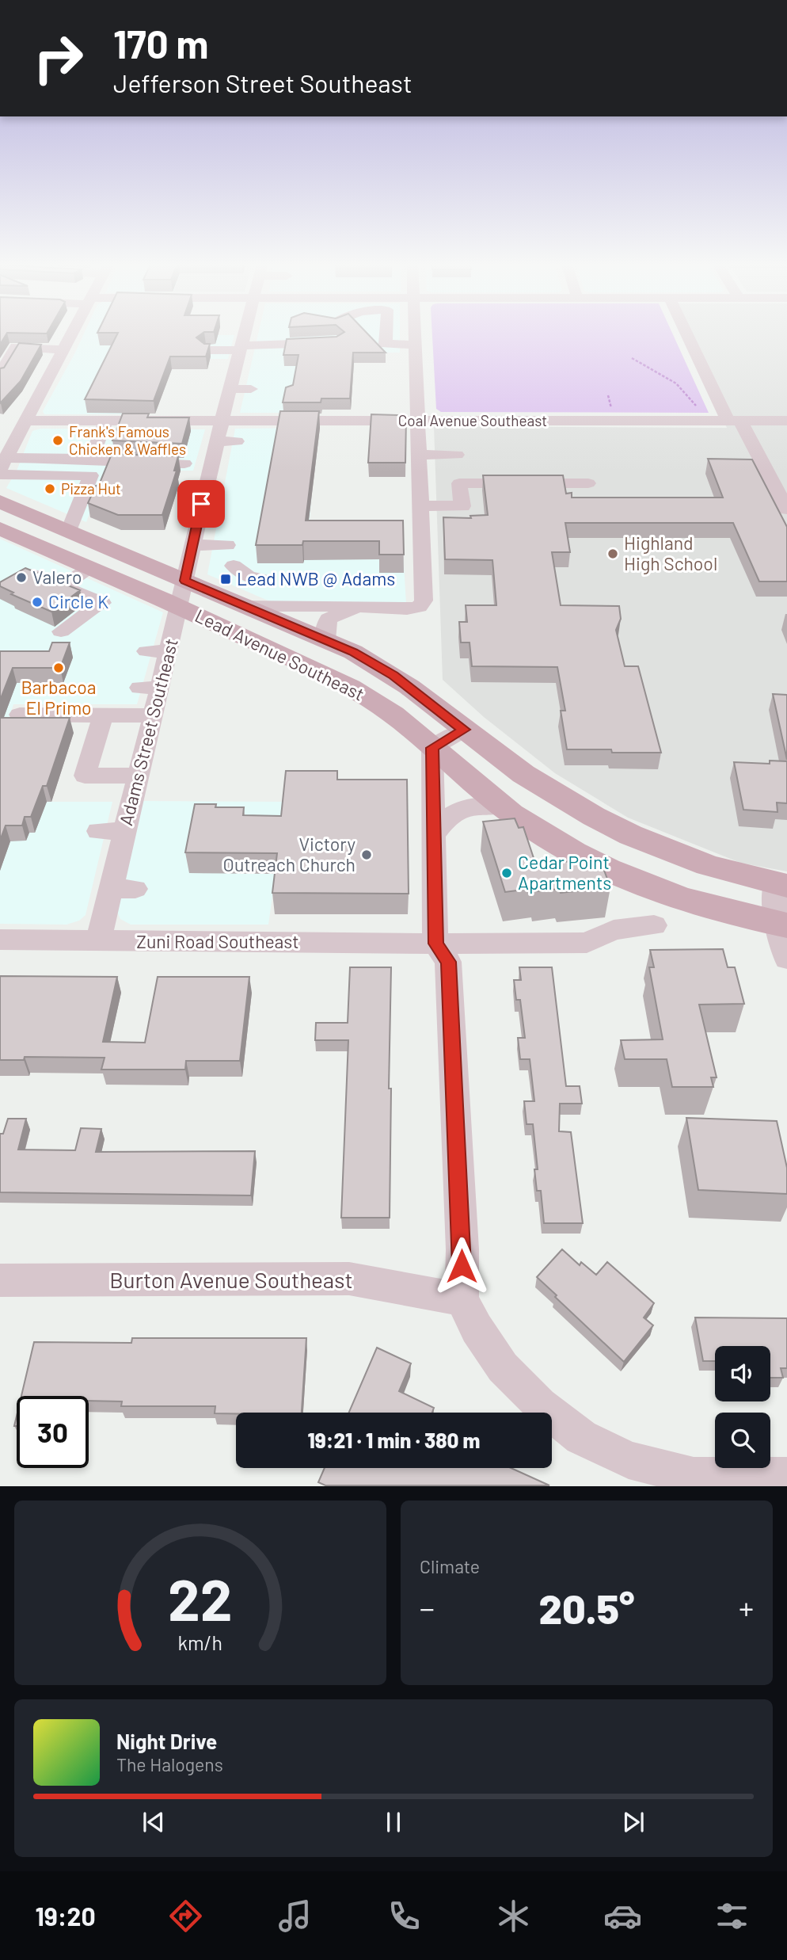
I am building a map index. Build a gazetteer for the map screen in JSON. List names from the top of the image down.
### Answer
{
  "streets": {
    "main road": ["Lead Avenue Southeast"],
    "street": [
      "Coal Avenue Southeast",
      "Adams Street Southeast",
      "Zuni Road Southeast",
      "Burton Avenue Southeast"
    ]
  },
  "crossings": [
    ["Coal Avenue Southeast", "Adams Street Southeast"],
    ["Lead Avenue Southeast", "Adams Street Southeast"],
    ["Adams Street Southeast", "Zuni Road Southeast"]
  ],
  "places": {
    "other": [
      "Frank's Famous Chicken & Waffles",
      "Pizza Hut",
      "Highland High School",
      "Valero",
      "Circle K",
      "Barbacoa El Primo",
      "Victory Outreach Church",
      "Cedar Point Apartments"
    ],
    "transit": ["Lead NWB @ Adams"]
  },
  "page": {
    "turn": ["170 m", "Jefferson Street Southeast"],
    "limit": "30",
    "trip": "19:21 · 1 min · 380 m",
    "tile": "Climate",
    "heat": ["−", "20.5°", "+"],
    "song": ["Night Drive", "The Halogens"],
    "tabs": "19:20",
    "gauge": ["22", "km/h"]
  }
}
